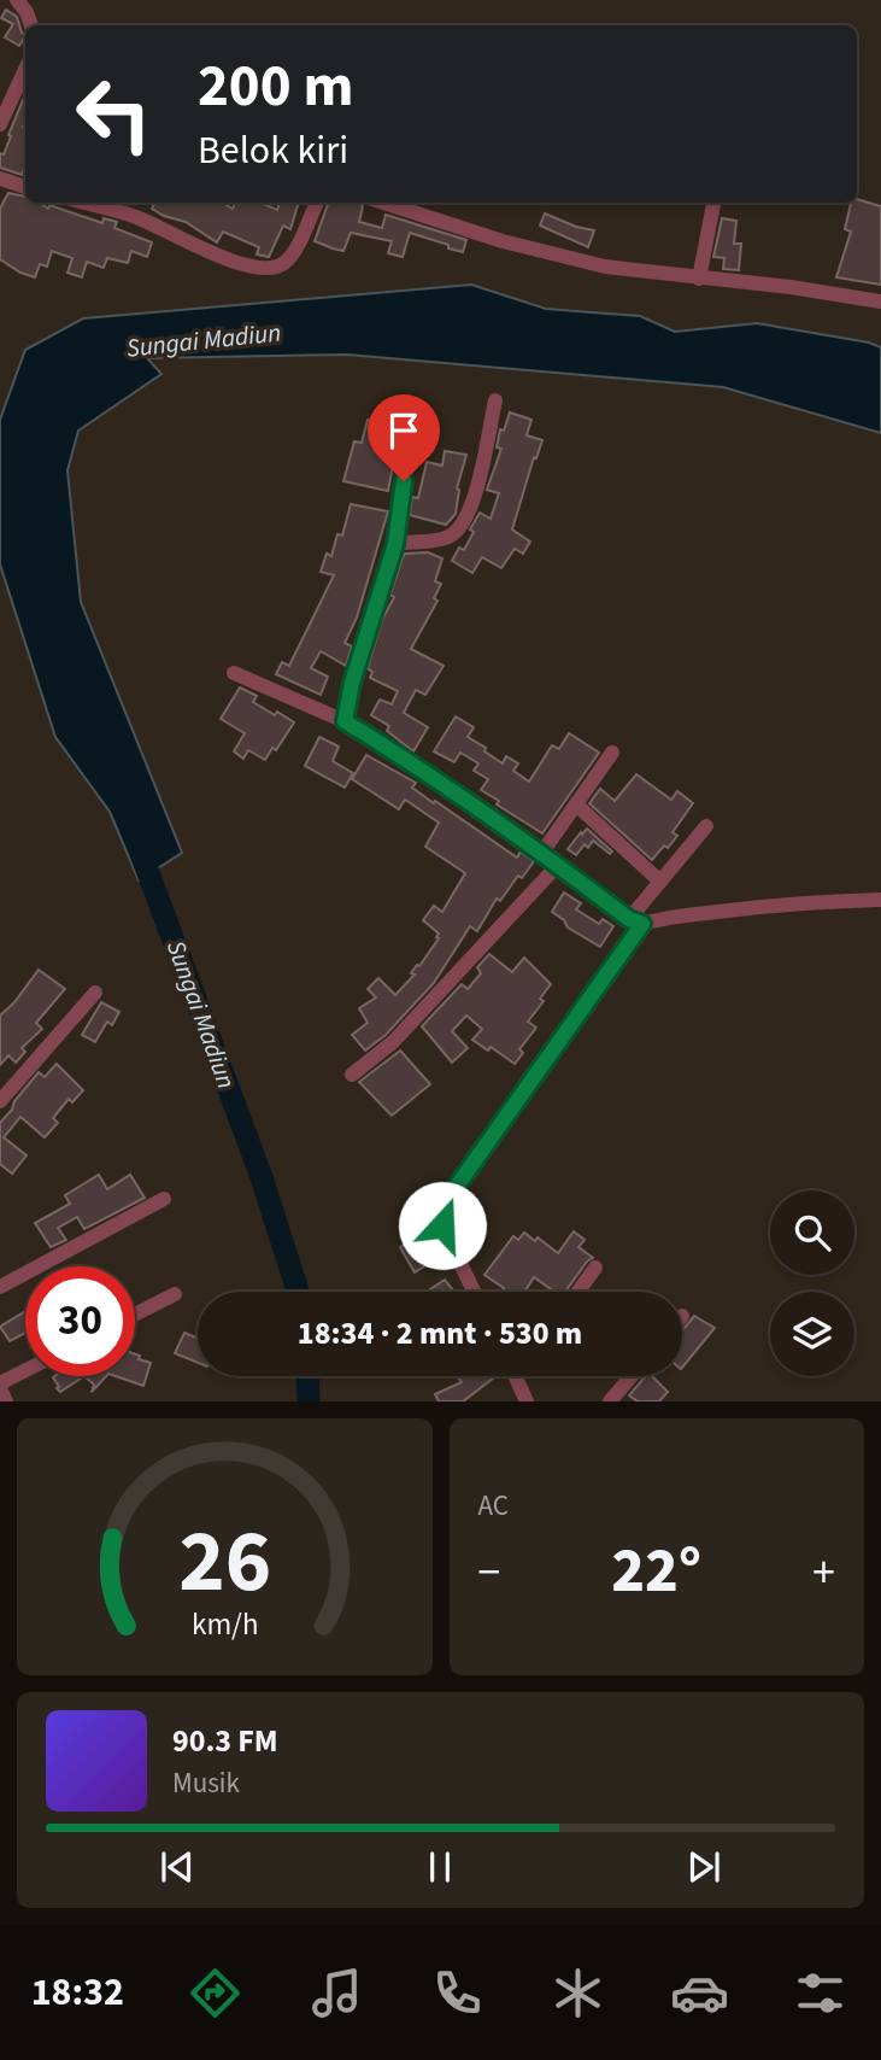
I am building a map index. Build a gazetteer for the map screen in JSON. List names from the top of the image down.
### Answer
{
  "water": ["Sungai Madiun"],
  "page": {
    "turn": ["200 m", "Belok kiri"],
    "limit": "30",
    "trip": "18:34 · 2 mnt · 530 m",
    "tile": "AC",
    "heat": ["−", "22°", "+"],
    "song": ["90.3 FM", "Musik"],
    "tabs": "18:32",
    "gauge": ["26", "km/h"]
  }
}
